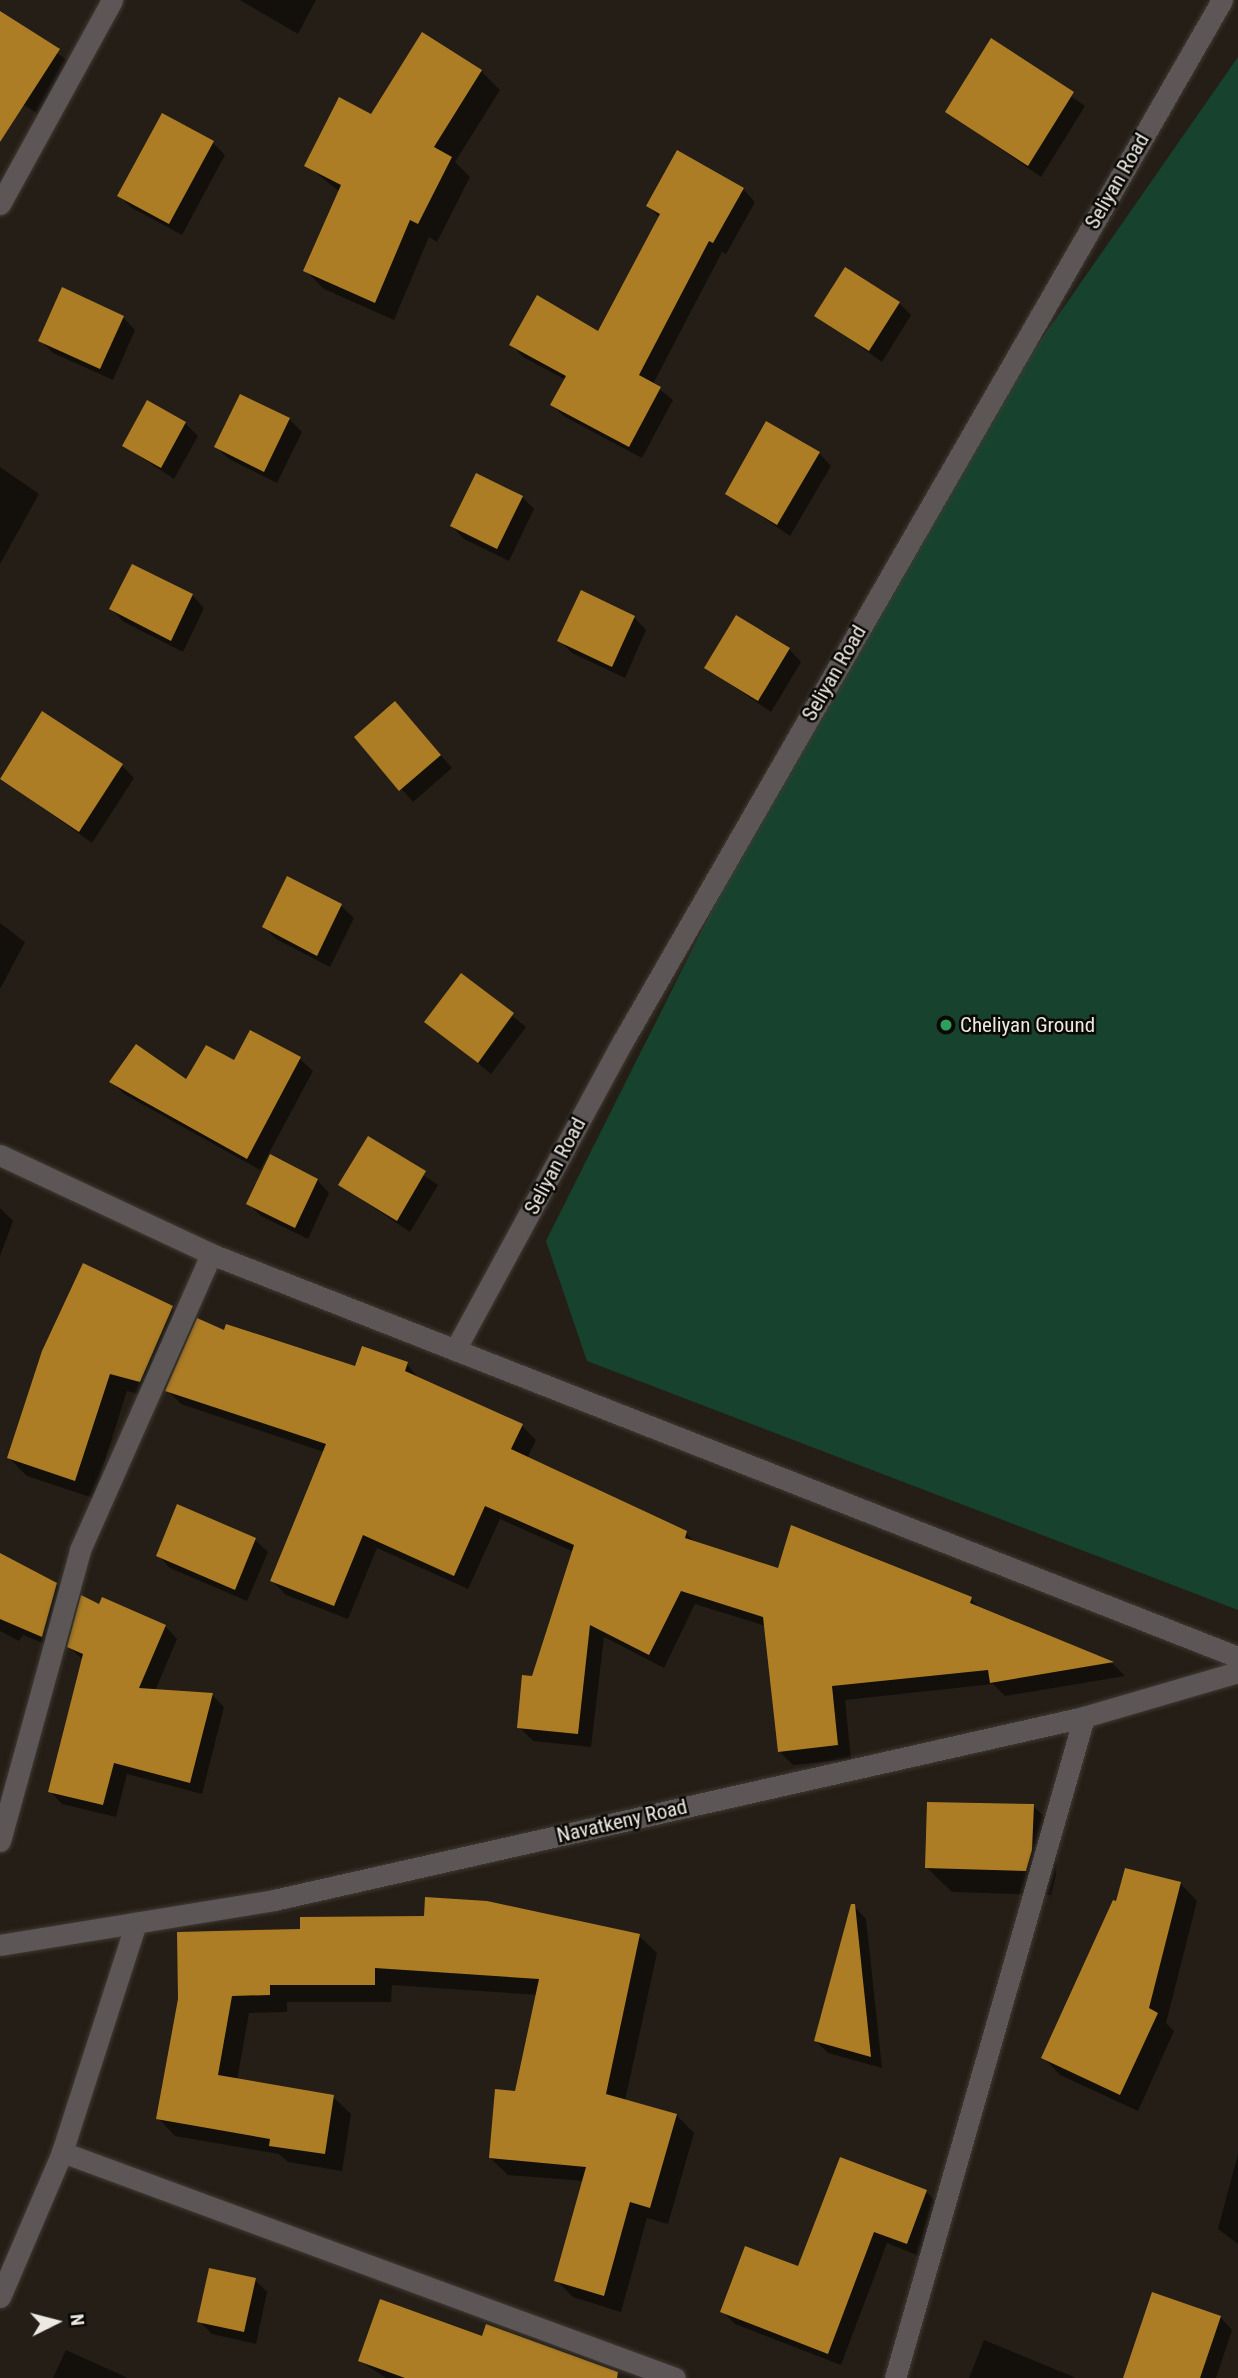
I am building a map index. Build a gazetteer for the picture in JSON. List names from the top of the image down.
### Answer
{
  "streets": {
    "street": ["Seliyan Road", "Navatkeny Road"]
  },
  "places": ["Cheliyan Ground"],
  "north": "right"
}
